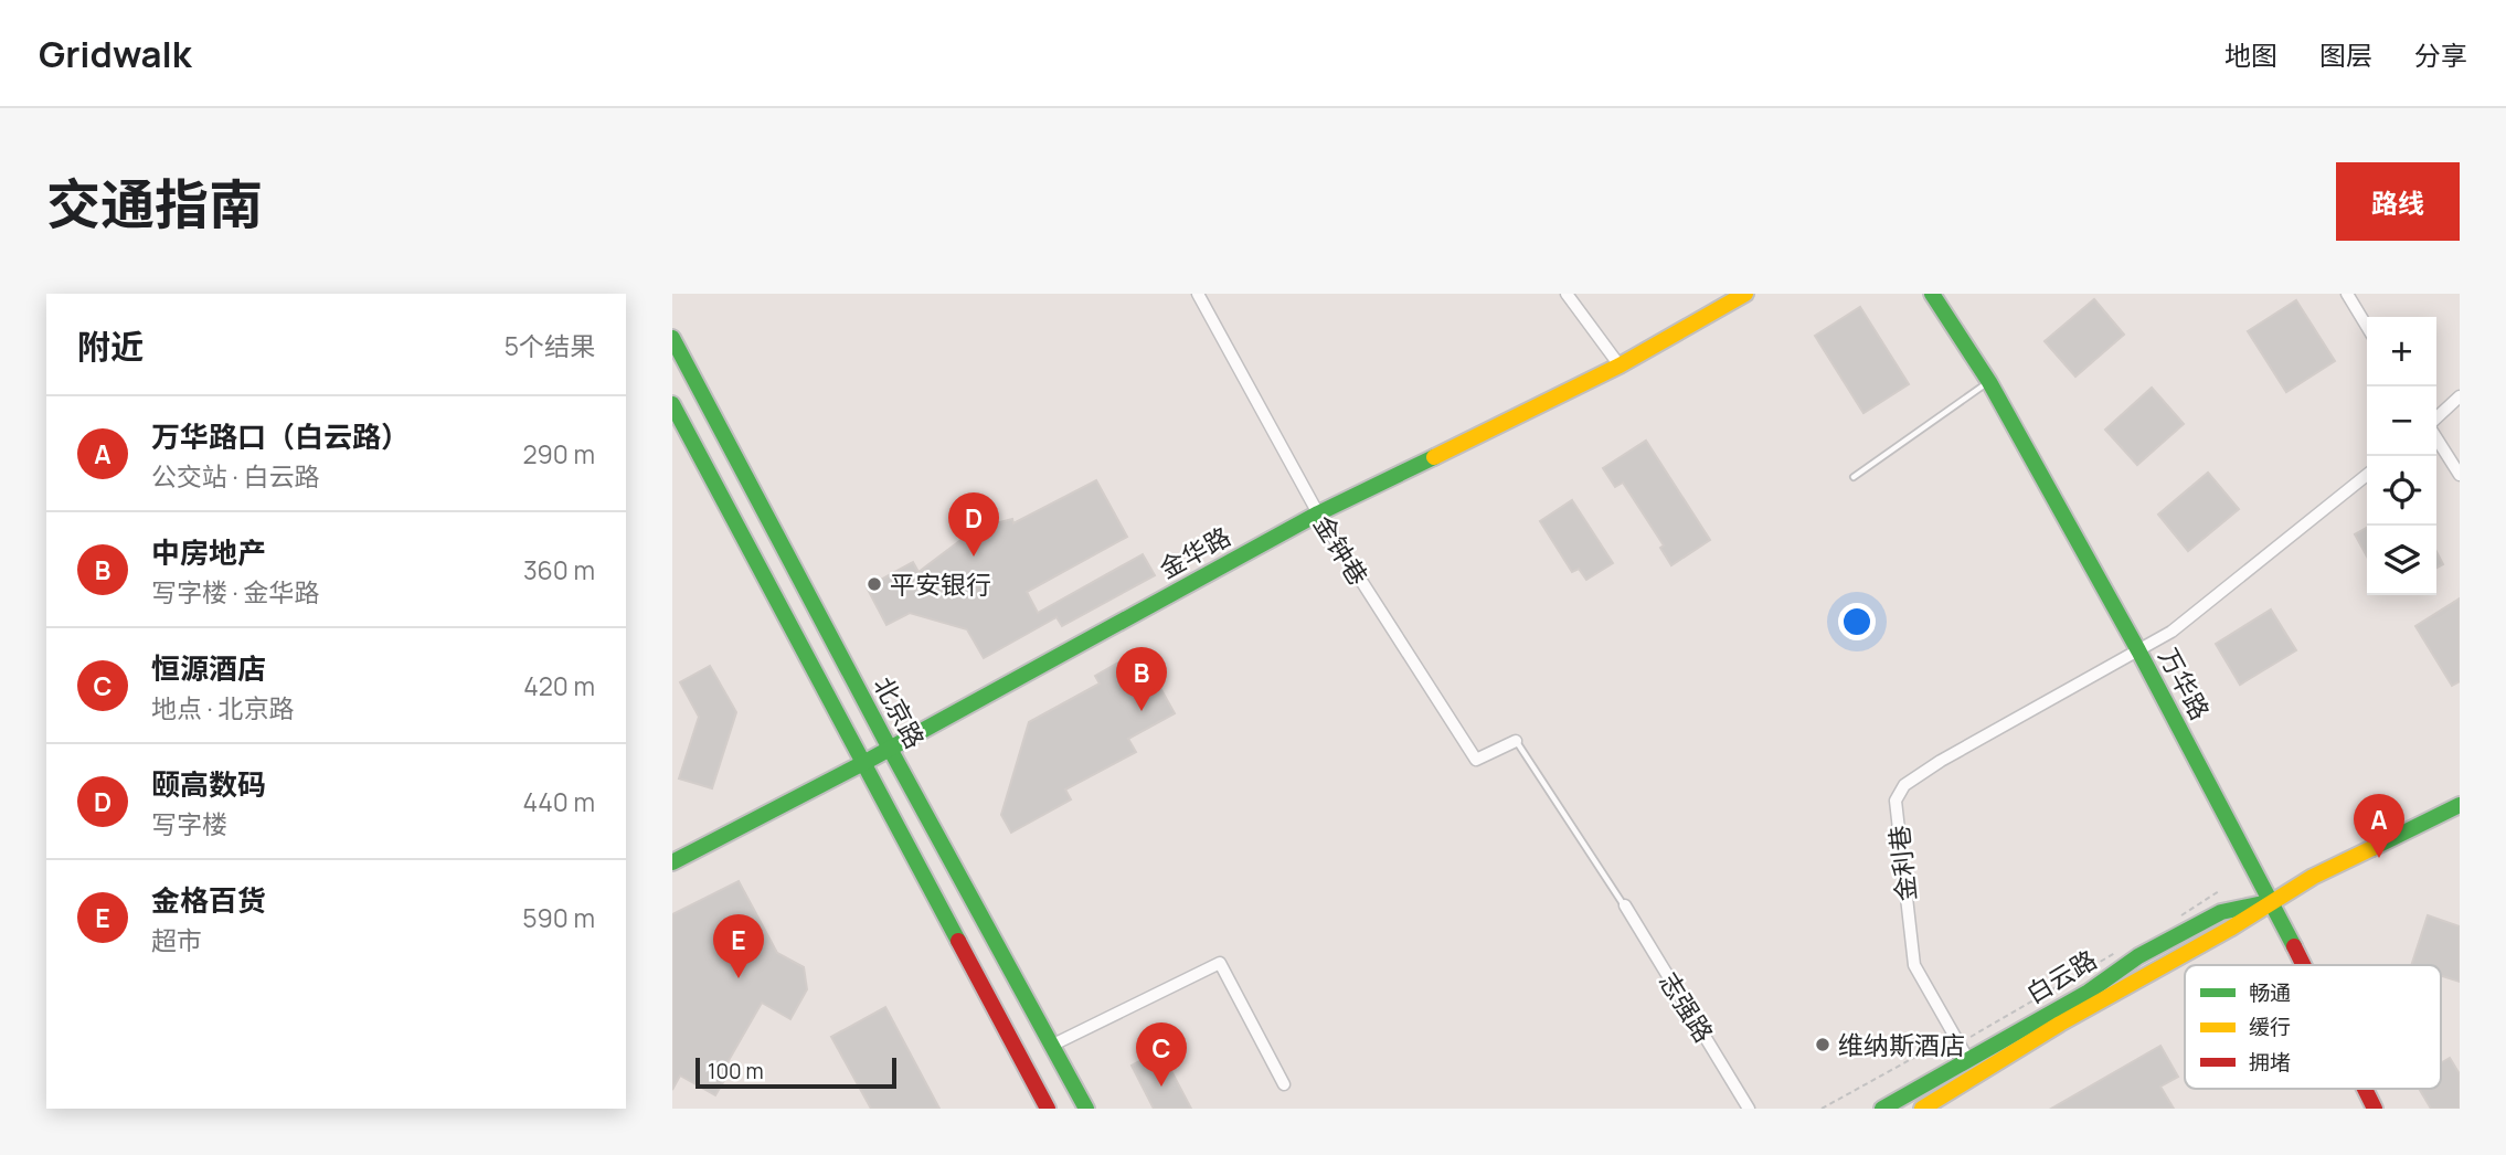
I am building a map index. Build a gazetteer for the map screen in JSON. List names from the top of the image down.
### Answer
{
  "streets": {
    "main road": [
      "金华路",
      "万华路",
      "北京路",
      "白云路"
    ],
    "street": ["金钟巷", "金利巷", "志强路"]
  },
  "crossings": [
    ["金钟巷", "金华路"],
    ["金华路", "北京路"],
    ["万华路", "金利巷"],
    ["万华路", "白云路"],
    ["金利巷", "白云路"]
  ],
  "places": ["平安银行", "维纳斯酒店"],
  "legend": ["畅通", "缓行", "拥堵"],
  "scale_bar": "100 m",
  "page": {
    "header": "Gridwalk",
    "nav": ["地图", "图层", "分享"],
    "title": "交通指南",
    "buttons": "路线",
    "heading": ["附近", "5个结果"],
    "map_buttons": ["+", "−"],
    "list": [
      {
        "mark": "A",
        "name": "万华路口（白云路）",
        "note": "公交站 · 白云路",
        "value": "290 m"
      },
      {
        "mark": "B",
        "name": "中房地产",
        "note": "写字楼 · 金华路",
        "value": "360 m"
      },
      {
        "mark": "C",
        "name": "恒源酒店",
        "note": "地点 · 北京路",
        "value": "420 m"
      },
      {
        "mark": "D",
        "name": "颐高数码",
        "note": "写字楼",
        "value": "440 m"
      },
      {
        "mark": "E",
        "name": "金格百货",
        "note": "超市",
        "value": "590 m"
      }
    ],
    "pins": [
      "D",
      "B",
      "A",
      "E",
      "C"
    ],
    "scale": "100 m"
  }
}
